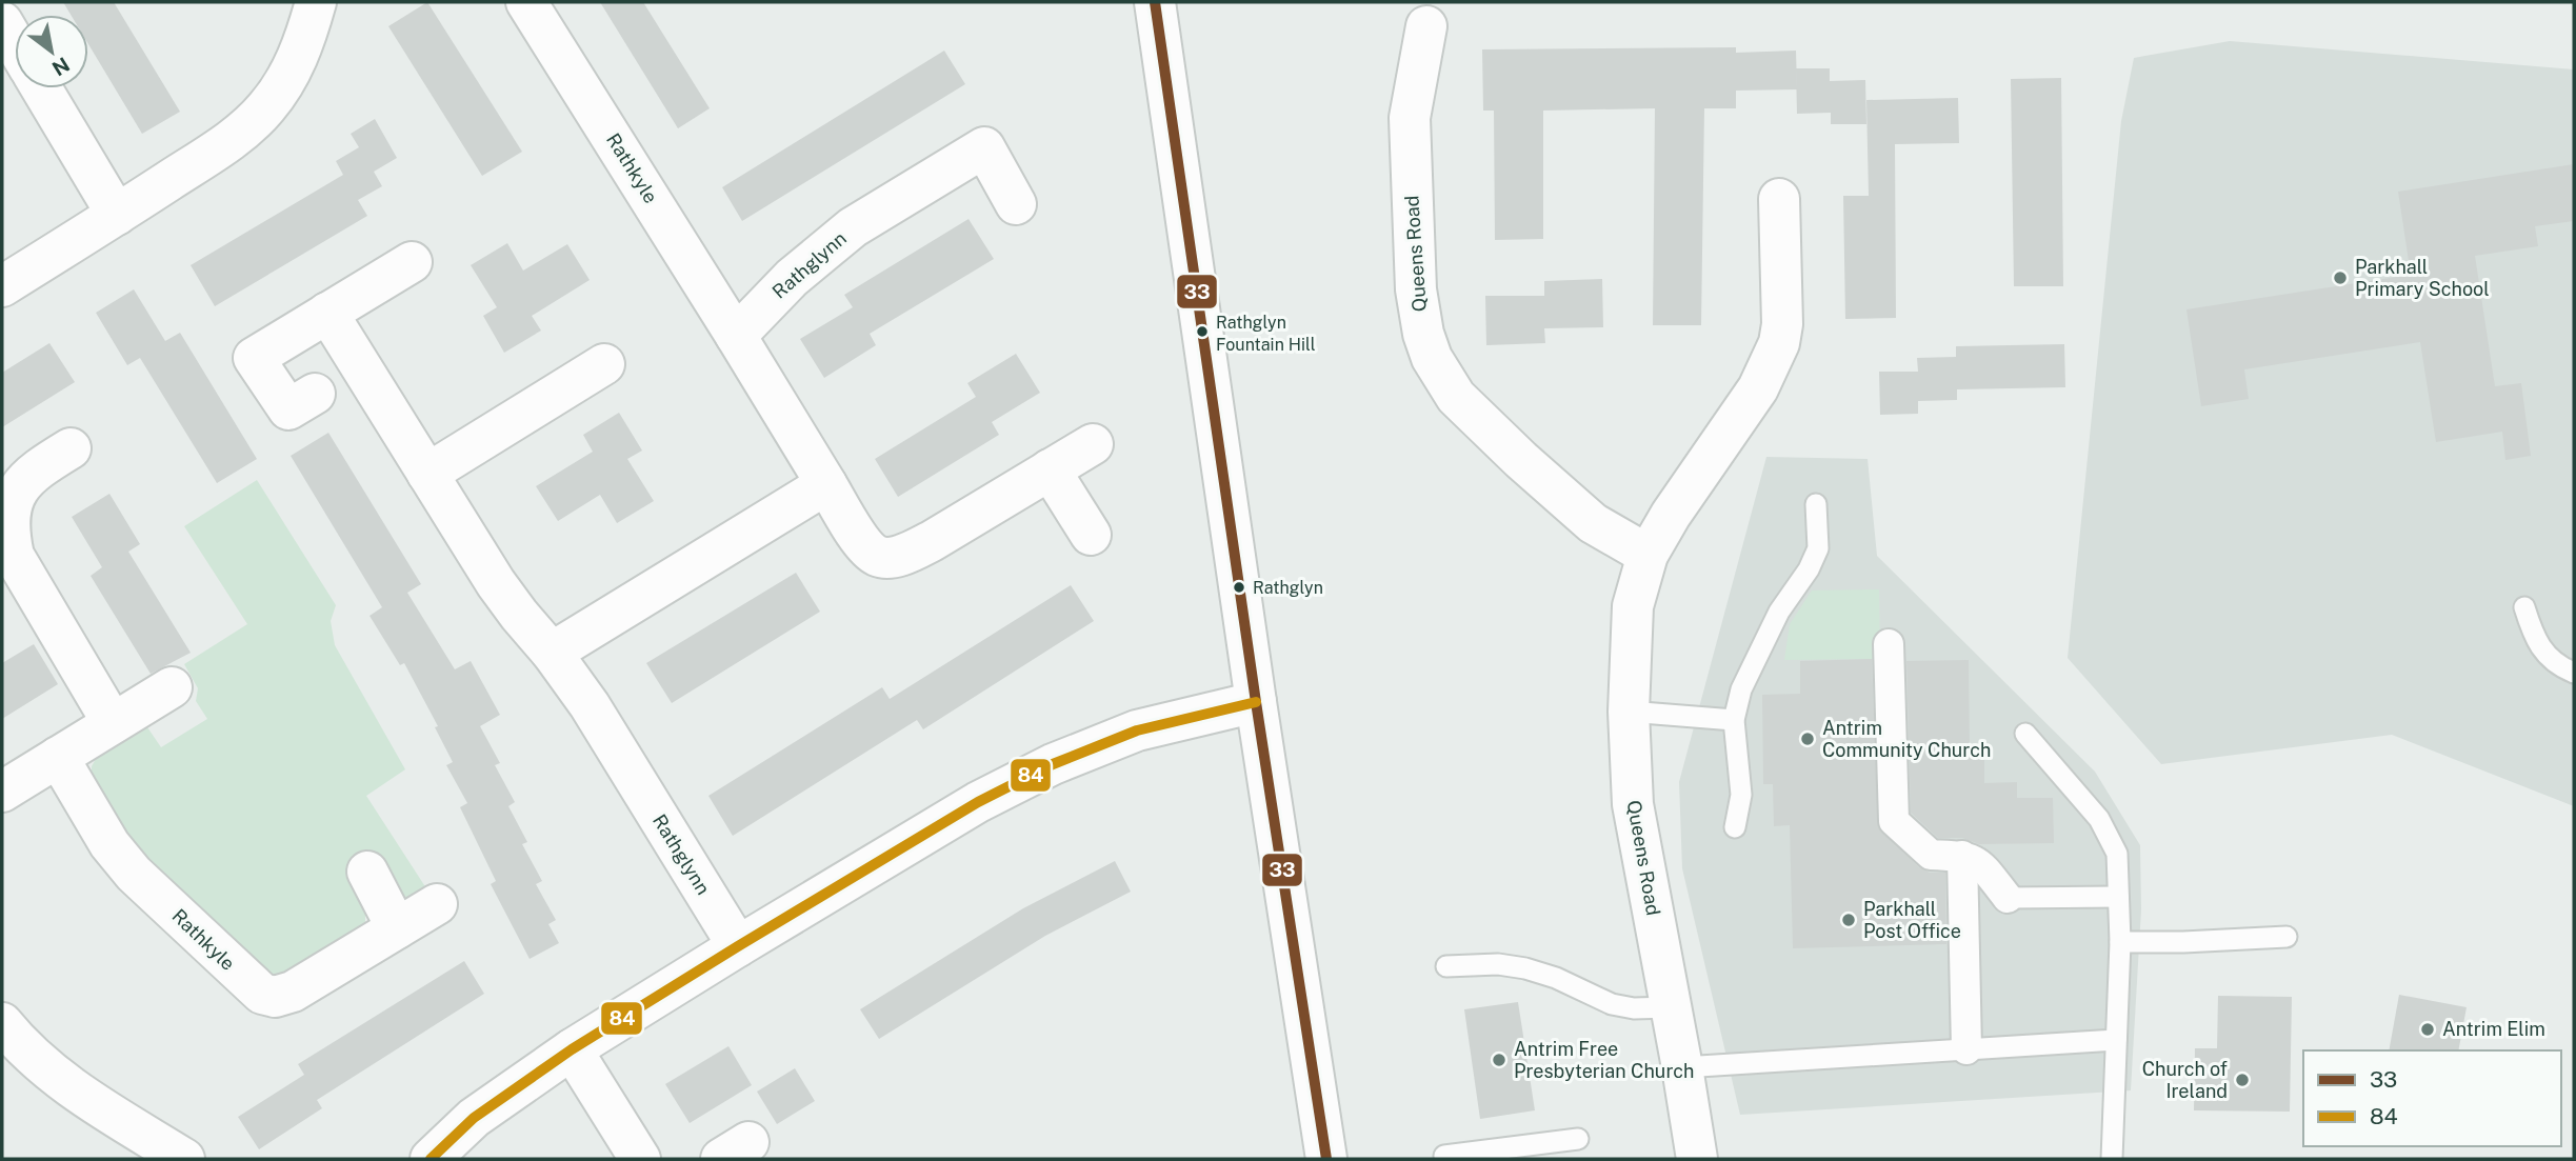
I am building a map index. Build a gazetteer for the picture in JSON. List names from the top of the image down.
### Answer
{
  "streets": {
    "street": ["Rathkyle", "Queens Road", "Rathglynn"]
  },
  "crossings": [
    ["Rathkyle", "Rathglynn"]
  ],
  "places": [
    "Parkhall Primary School",
    "Rathglyn Fountain Hill",
    "Rathglyn",
    "Antrim Community Church",
    "Parkhall Post Office",
    "Antrim Elim",
    "Antrim Free Presbyterian Church",
    "Church of Ireland"
  ],
  "lines": ["transit line 33", "transit line 84"],
  "legend": ["33", "84"],
  "north": "bottom right"
}
